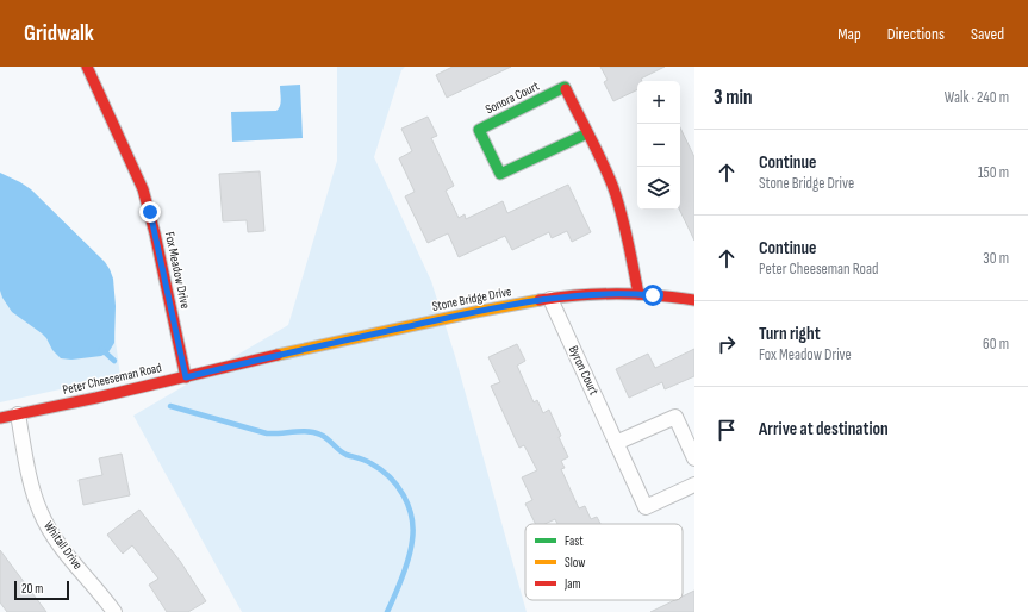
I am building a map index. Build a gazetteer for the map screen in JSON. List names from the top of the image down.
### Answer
{
  "streets": {
    "street": [
      "Sonora Court",
      "Fox Meadow Drive",
      "Stone Bridge Drive",
      "Byron Court",
      "Peter Cheeseman Road",
      "Whitall Drive"
    ]
  },
  "crossings": [
    ["Sonora Court", "Stone Bridge Drive"],
    ["Fox Meadow Drive", "Peter Cheeseman Road"],
    ["Stone Bridge Drive", "Byron Court"],
    ["Stone Bridge Drive", "Peter Cheeseman Road"],
    ["Peter Cheeseman Road", "Whitall Drive"]
  ],
  "legend": ["Fast", "Slow", "Jam"],
  "scale_bar": "20 m",
  "page": {
    "header": "Gridwalk",
    "nav": ["Map", "Directions", "Saved"],
    "heading": ["3 min", "Walk · 240 m"],
    "map_buttons": ["+", "−"],
    "list": [
      ["Continue", "Stone Bridge Drive", "150 m"],
      ["Continue", "Peter Cheeseman Road", "30 m"],
      ["Turn right", "Fox Meadow Drive", "60 m"],
      "Arrive at destination"
    ],
    "scale": "20 m"
  }
}
